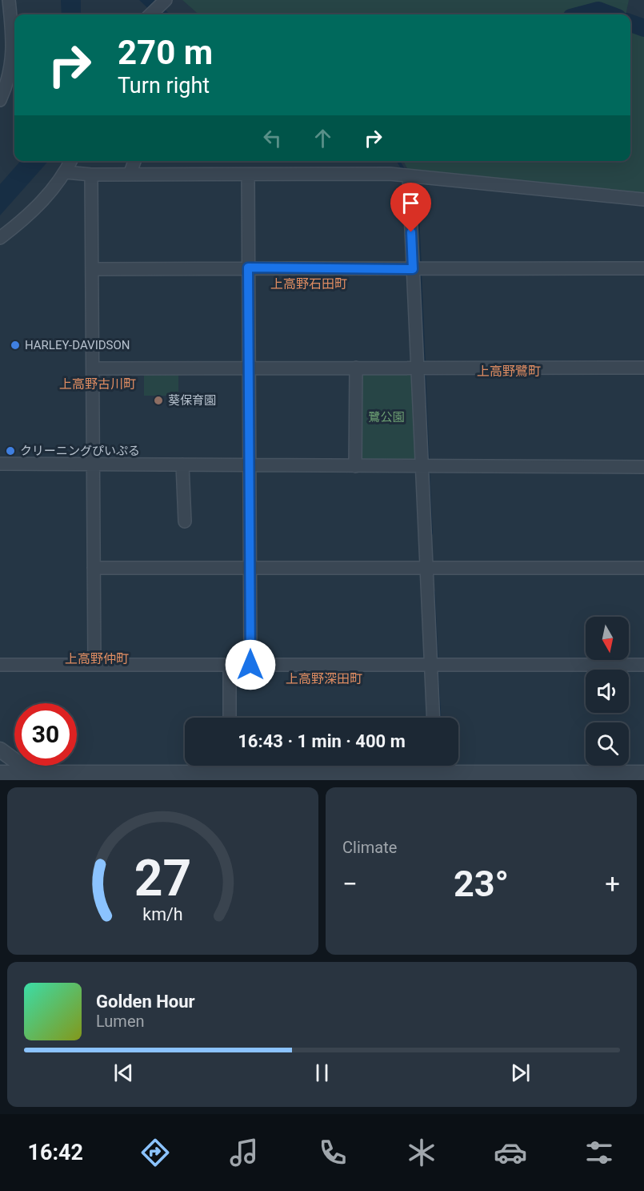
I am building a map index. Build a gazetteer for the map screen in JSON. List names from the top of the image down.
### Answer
{
  "districts": [
    "上高野石田町",
    "上高野鷺町",
    "上高野古川町",
    "上高野仲町",
    "上高野深田町"
  ],
  "parks": ["鷺公園"],
  "places": ["HARLEY-DAVIDSON", "葵保育園", "クリーニングぴいぷる"],
  "north": "bottom",
  "page": {
    "turn": ["270 m", "Turn right"],
    "limit": "30",
    "trip": "16:43 · 1 min · 400 m",
    "tile": "Climate",
    "heat": ["−", "23°", "+"],
    "song": ["Golden Hour", "Lumen"],
    "tabs": "16:42",
    "gauge": ["27", "km/h"]
  }
}
